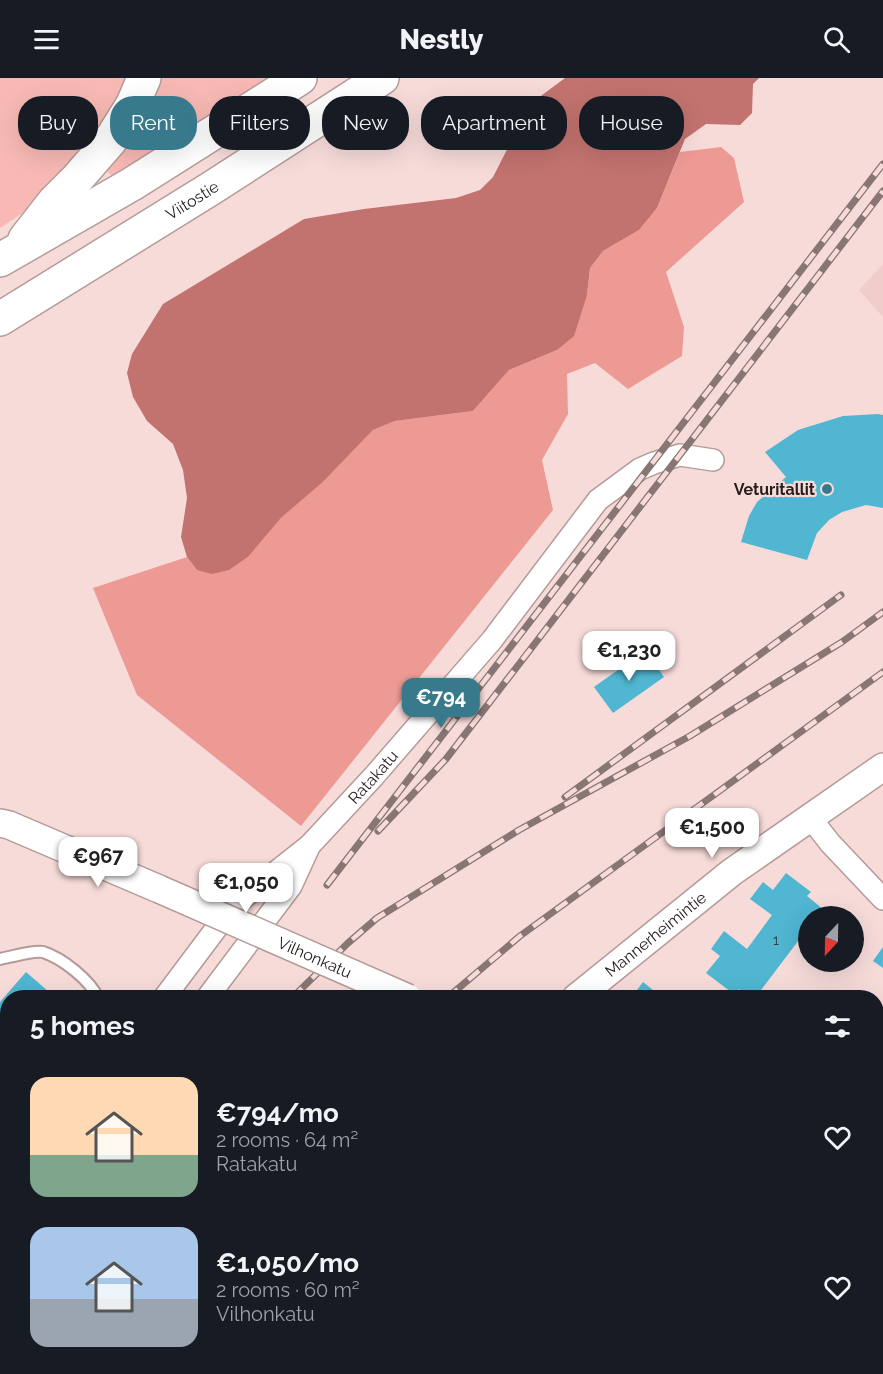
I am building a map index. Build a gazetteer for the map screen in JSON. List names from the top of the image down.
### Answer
{
  "streets": {
    "highway": ["Viitostie"],
    "street": ["Ratakatu", "Mannerheimintie", "Vilhonkatu"]
  },
  "places": ["Veturitallit"],
  "house_numbers": ["1"],
  "north": "bottom",
  "page": {
    "header": "Nestly",
    "chip": [
      "Buy",
      "Rent",
      "Filters",
      "New",
      "Apartment",
      "House"
    ],
    "price": [
      "€1,230",
      "€794",
      "€1,500",
      "€967",
      "€1,050"
    ],
    "heading": "5 homes",
    "list": [
      {
        "name": "€794/mo",
        "note": "2 rooms · 64 m² · Ratakatu"
      },
      {
        "name": "€1,050/mo",
        "note": "2 rooms · 60 m² · Vilhonkatu"
      }
    ]
  }
}
